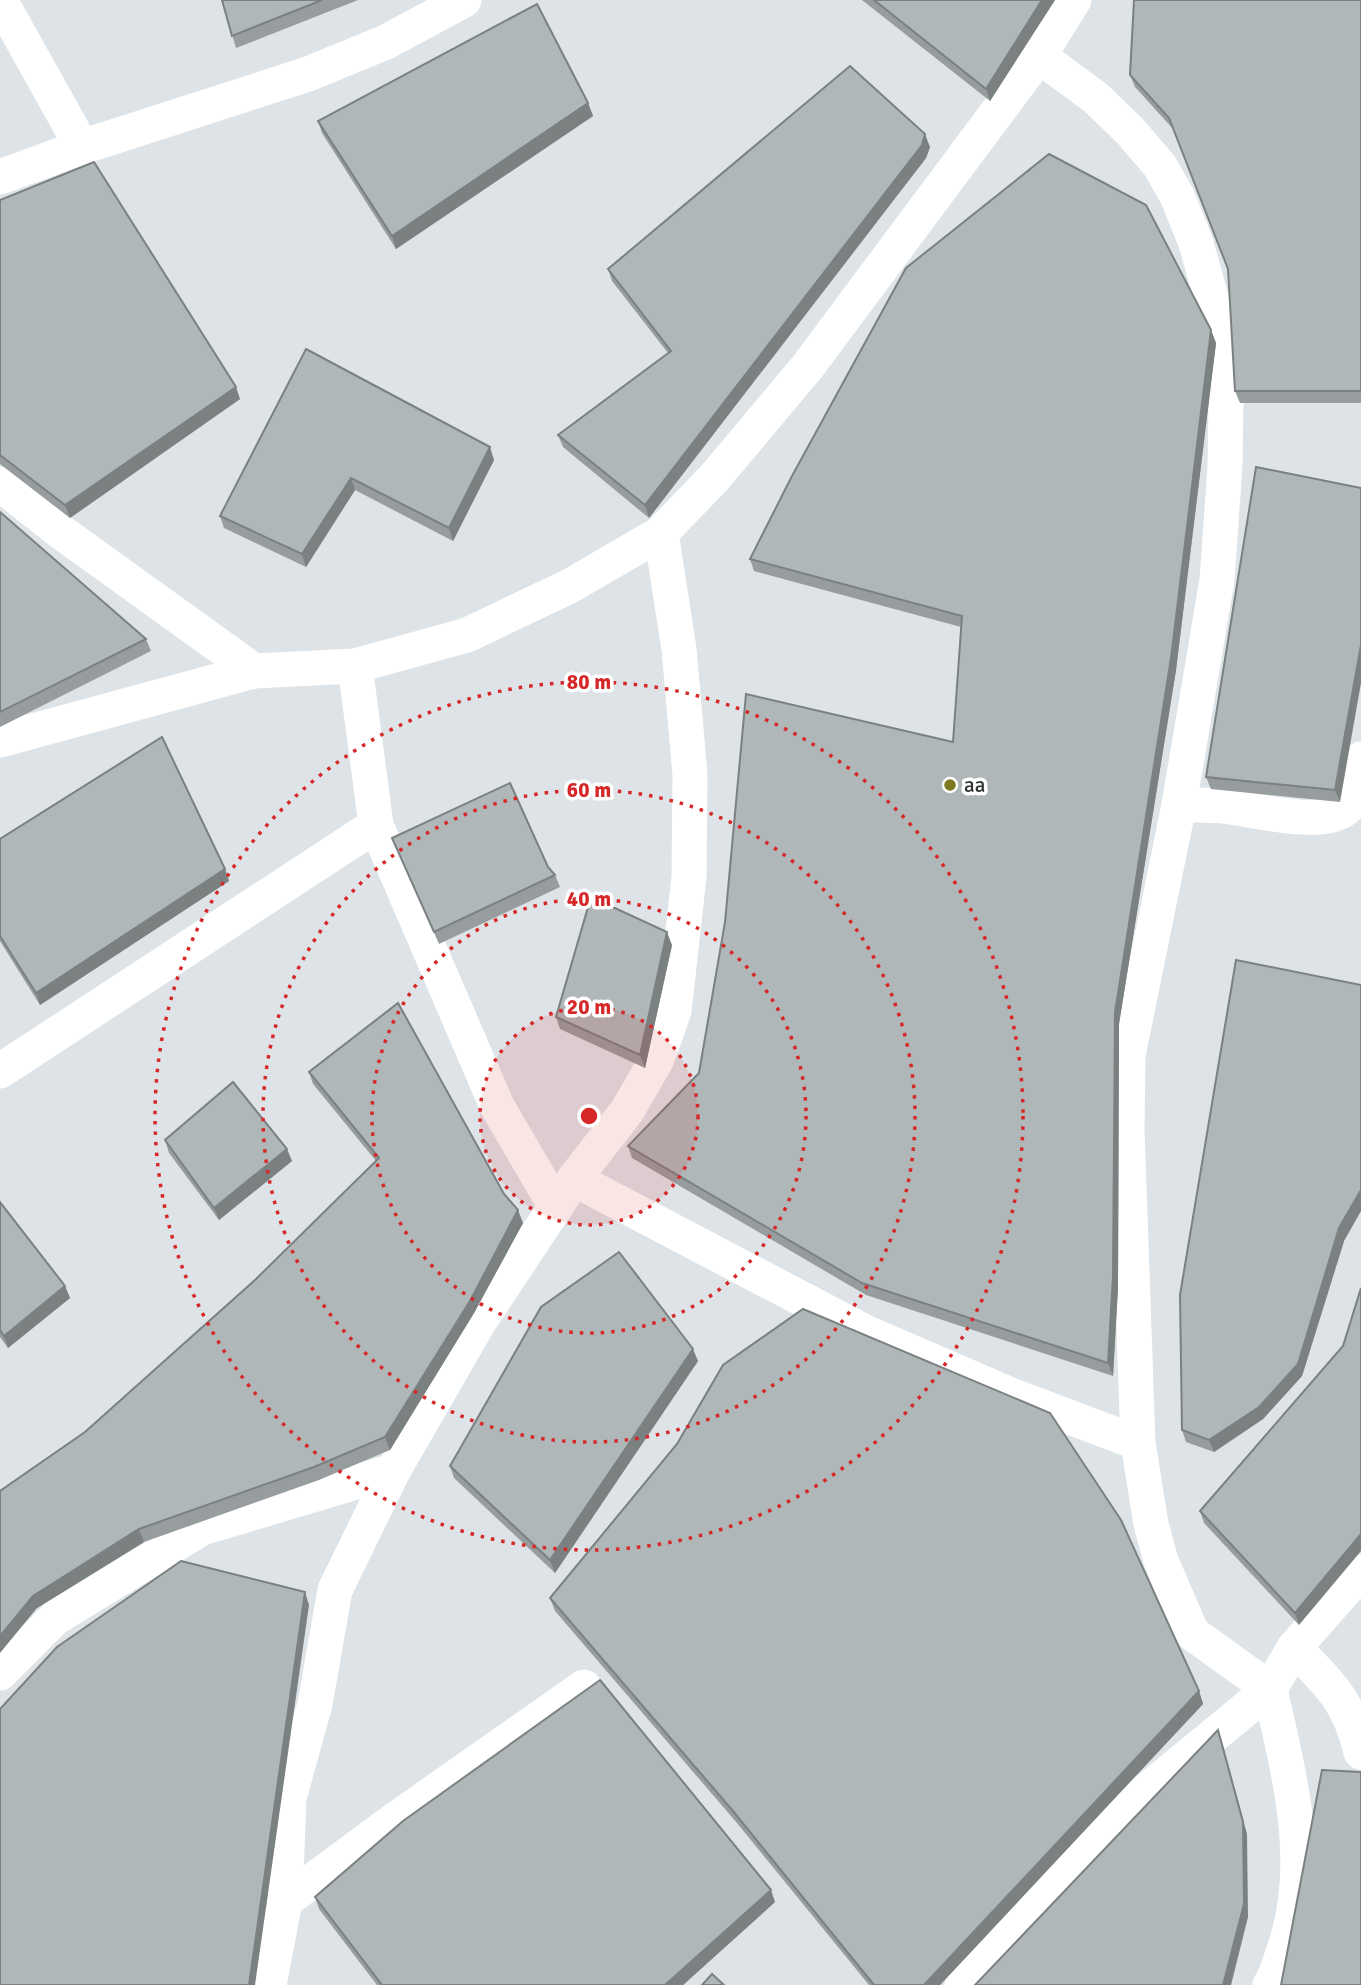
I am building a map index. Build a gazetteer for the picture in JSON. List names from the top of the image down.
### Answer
{
  "places": ["aa"],
  "rings": [
    "80 m",
    "60 m",
    "40 m",
    "20 m"
  ]
}
